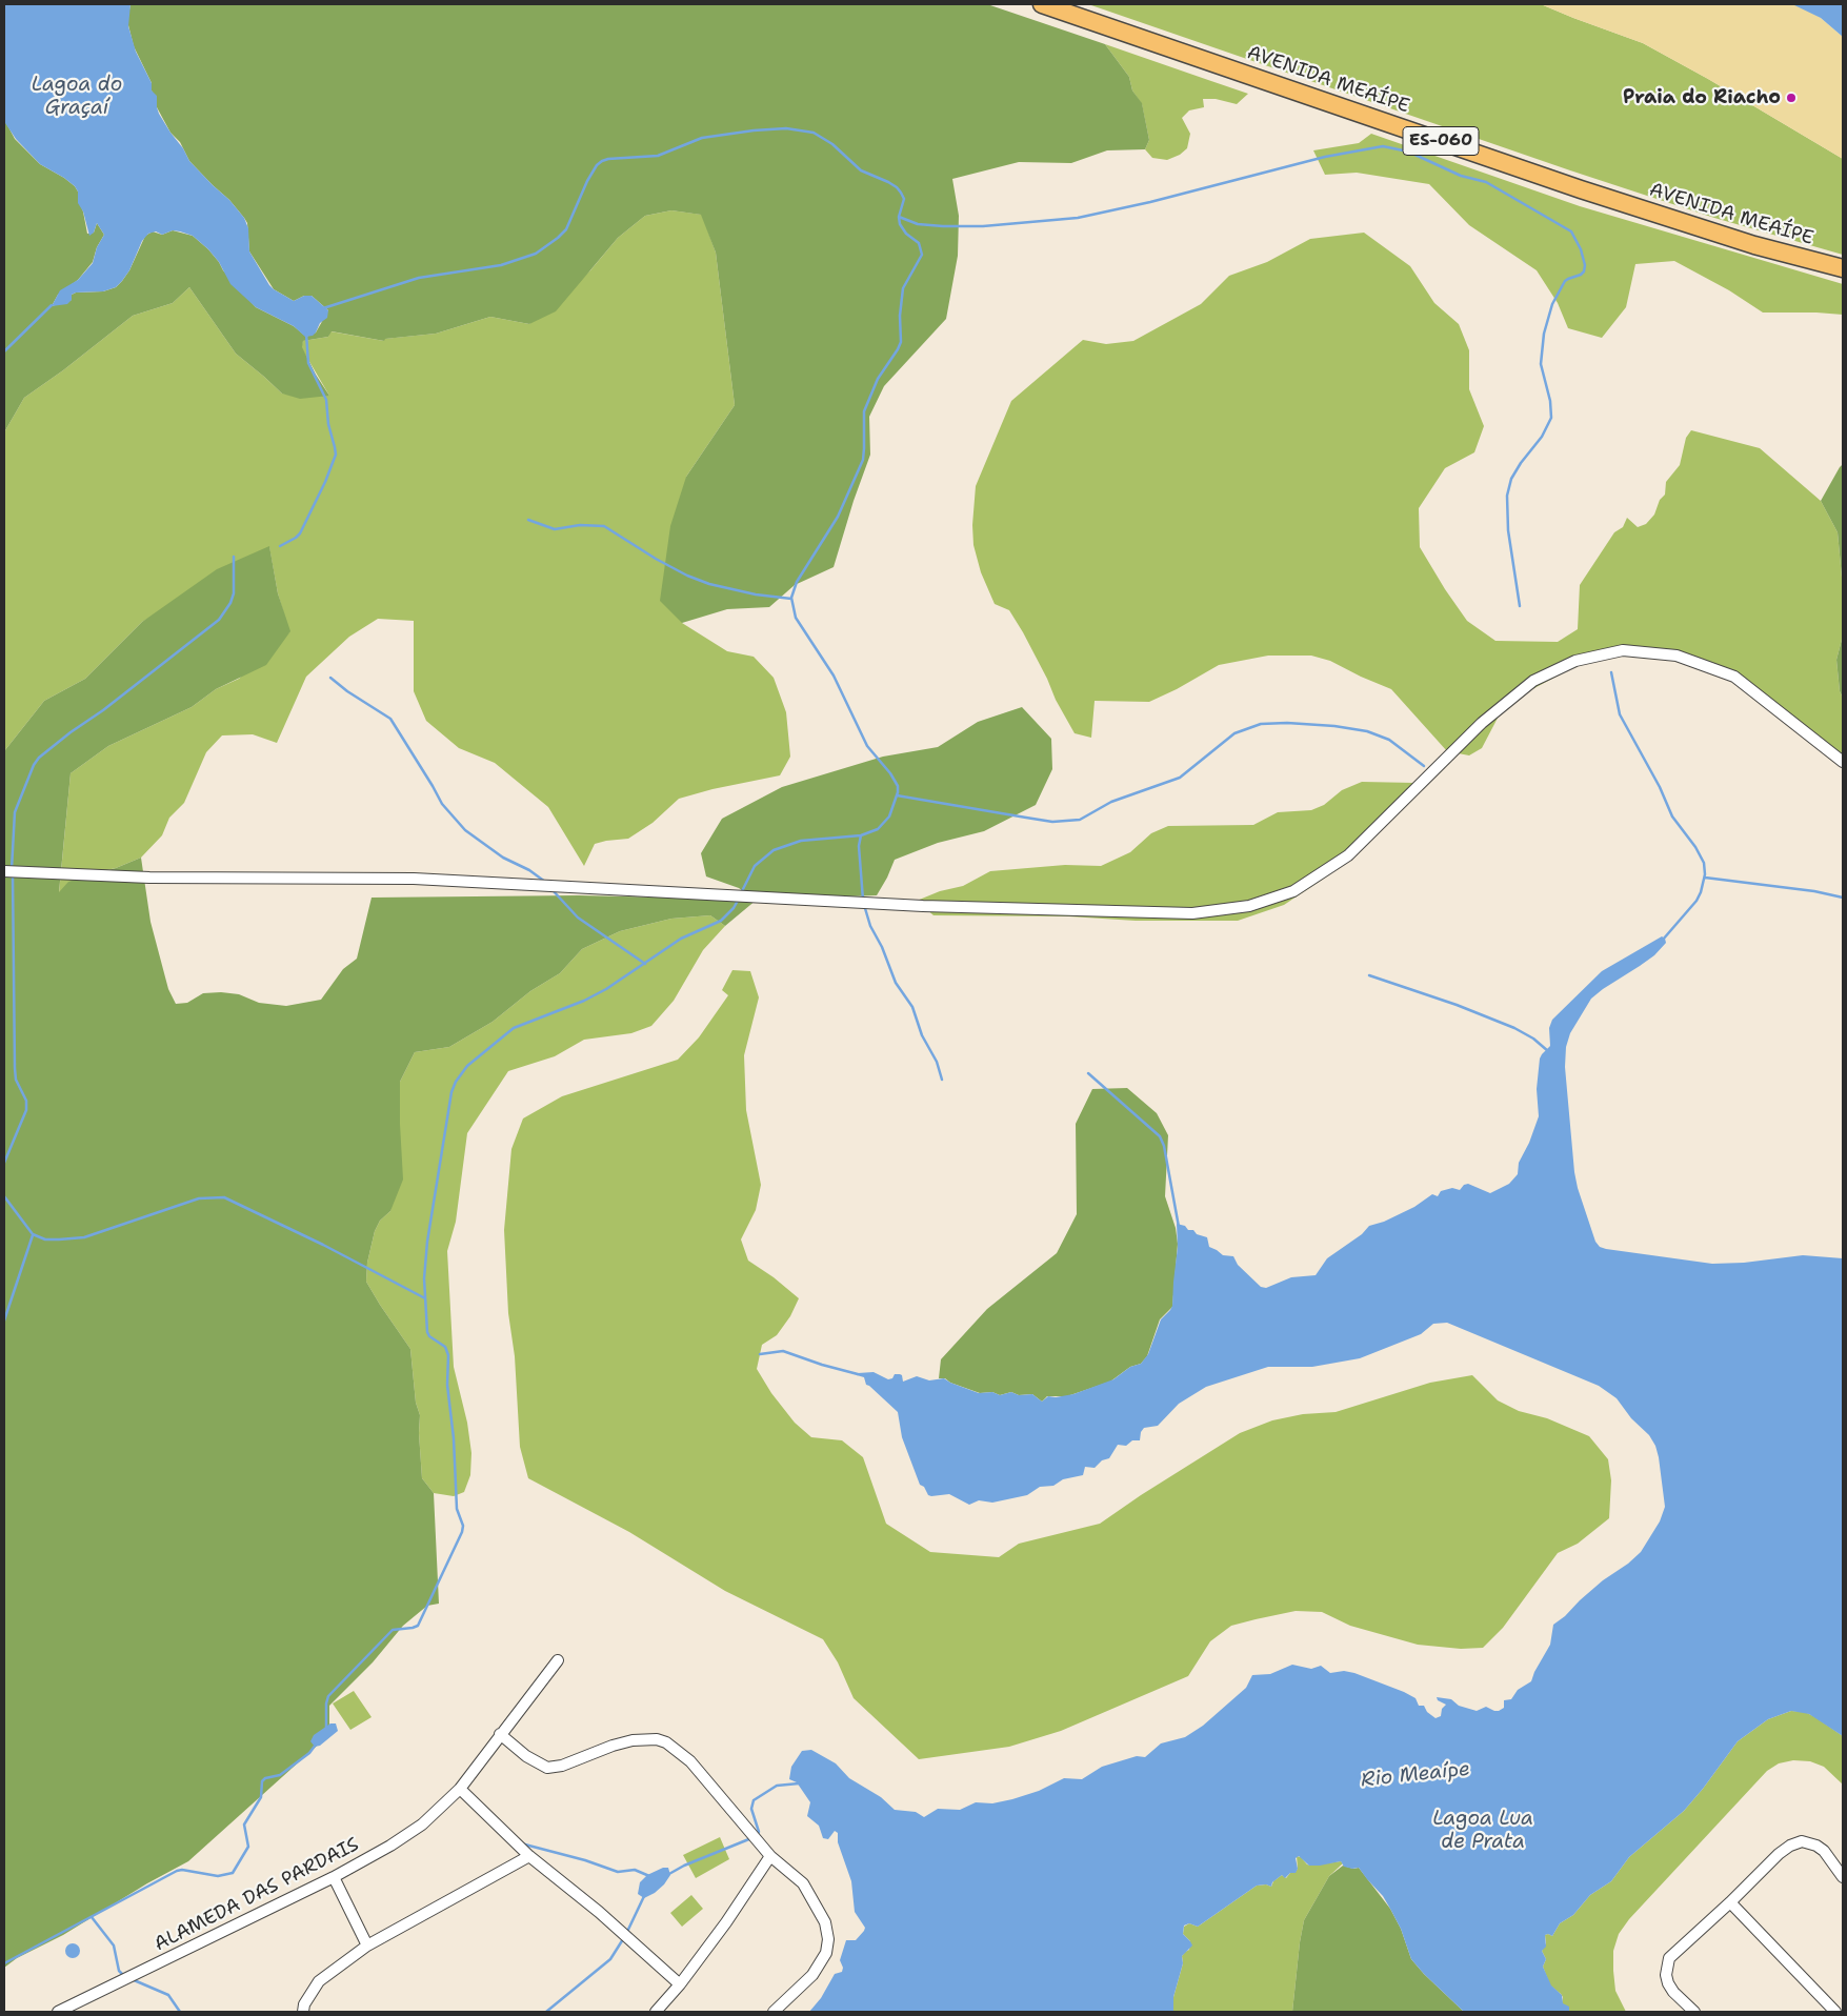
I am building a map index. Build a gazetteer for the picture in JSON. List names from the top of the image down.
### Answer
{
  "streets": {
    "main road": ["AVENIDA MEAÍPE", "ES-060"],
    "street": ["ALAMEDA DAS PARDAIS"]
  },
  "water": ["Lagoa do Graçaí", "Rio Meaípe", "Lagoa Lua de Prata"],
  "places": ["Praia do Riacho"]
}
